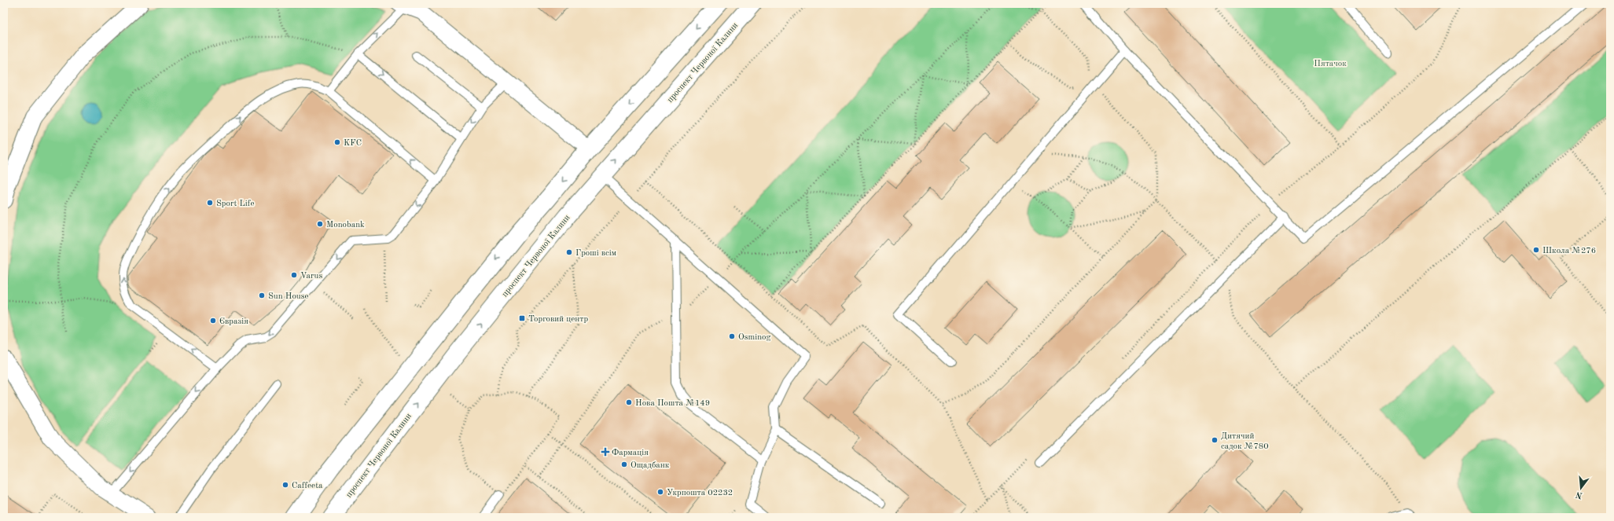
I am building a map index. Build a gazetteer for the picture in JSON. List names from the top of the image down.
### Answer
{
  "streets": {
    "main road": ["проспект Червоної Калини"]
  },
  "parks": ["Пятачок"],
  "places": {
    "other": [
      "KFC",
      "Sport Life",
      "Monobank",
      "Школа №276",
      "Гроші всім",
      "Varus",
      "Sun House",
      "Євразія",
      "Osminog",
      "Нова Пошта №149",
      "Дитячий садок №780",
      "Ощадбанк",
      "Caffeeta",
      "Укрпошта 02232"
    ],
    "transit": ["Торговий центр"],
    "health": ["Фармація"]
  },
  "north": "bottom"
}
